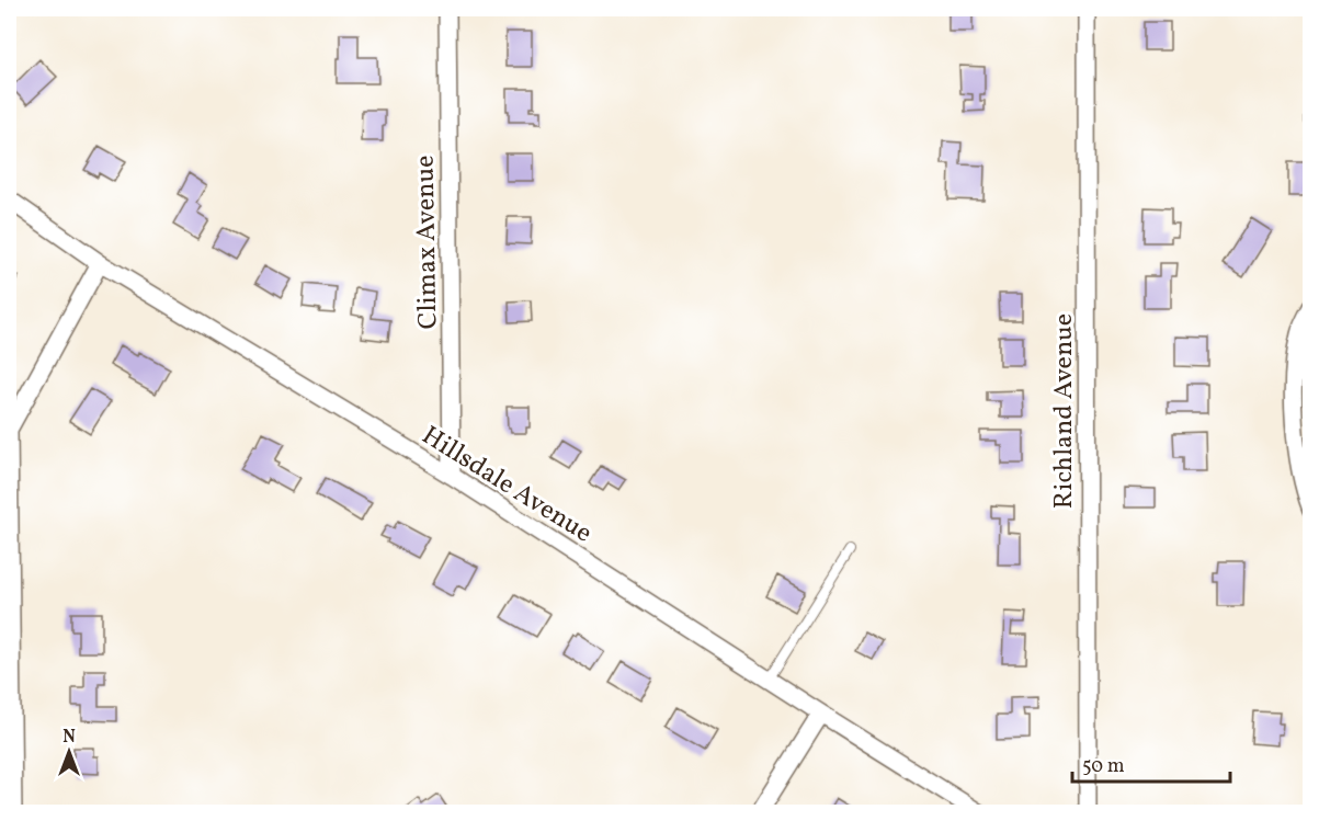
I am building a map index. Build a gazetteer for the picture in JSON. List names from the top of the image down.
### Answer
{
  "streets": {
    "street": ["Climax Avenue", "Richland Avenue", "Hillsdale Avenue"]
  },
  "crossings": [
    ["Climax Avenue", "Hillsdale Avenue"]
  ],
  "scale_bar": "50 m",
  "north": "top"
}
